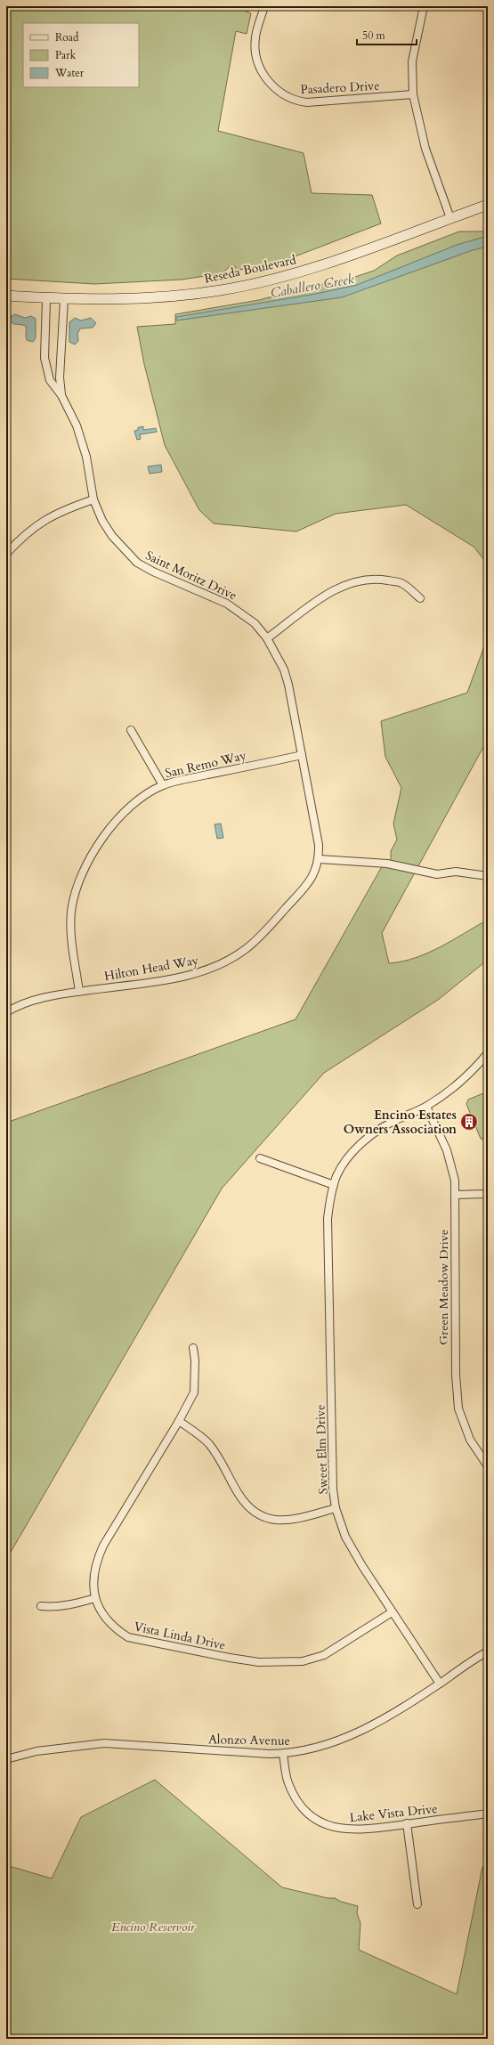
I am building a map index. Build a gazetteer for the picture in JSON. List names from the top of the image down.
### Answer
{
  "streets": {
    "main road": ["Reseda Boulevard"],
    "street": [
      "Pasadero Drive",
      "Saint Moritz Drive",
      "San Remo Way",
      "Hilton Head Way",
      "Green Meadow Drive",
      "Sweet Elm Drive",
      "Vista Linda Drive",
      "Alonzo Avenue",
      "Lake Vista Drive"
    ]
  },
  "crossings": [
    ["Reseda Boulevard", "Saint Moritz Drive"],
    ["Saint Moritz Drive", "San Remo Way"],
    ["Saint Moritz Drive", "Hilton Head Way"],
    ["San Remo Way", "Hilton Head Way"],
    ["Green Meadow Drive", "Sweet Elm Drive"],
    ["Sweet Elm Drive", "Vista Linda Drive"],
    ["Sweet Elm Drive", "Alonzo Avenue"],
    ["Alonzo Avenue", "Lake Vista Drive"]
  ],
  "water": ["Caballero Creek"],
  "parks": ["Encino Reservoir"],
  "places": {
    "building": ["Encino Estates Owners Association"]
  },
  "legend": ["Road", "Park", "Water"],
  "scale_bar": "50 m"
}
